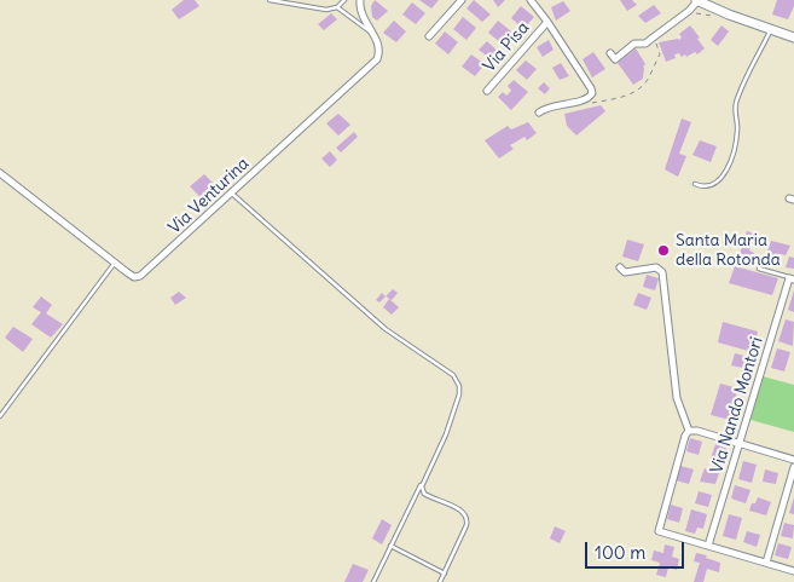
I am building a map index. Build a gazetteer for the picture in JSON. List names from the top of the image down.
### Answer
{
  "streets": {
    "street": ["Via Pisa", "Via Venturina", "Via Nando Montori"]
  },
  "places": ["Santa Maria della Rotonda"],
  "scale_bar": "100 m"
}
